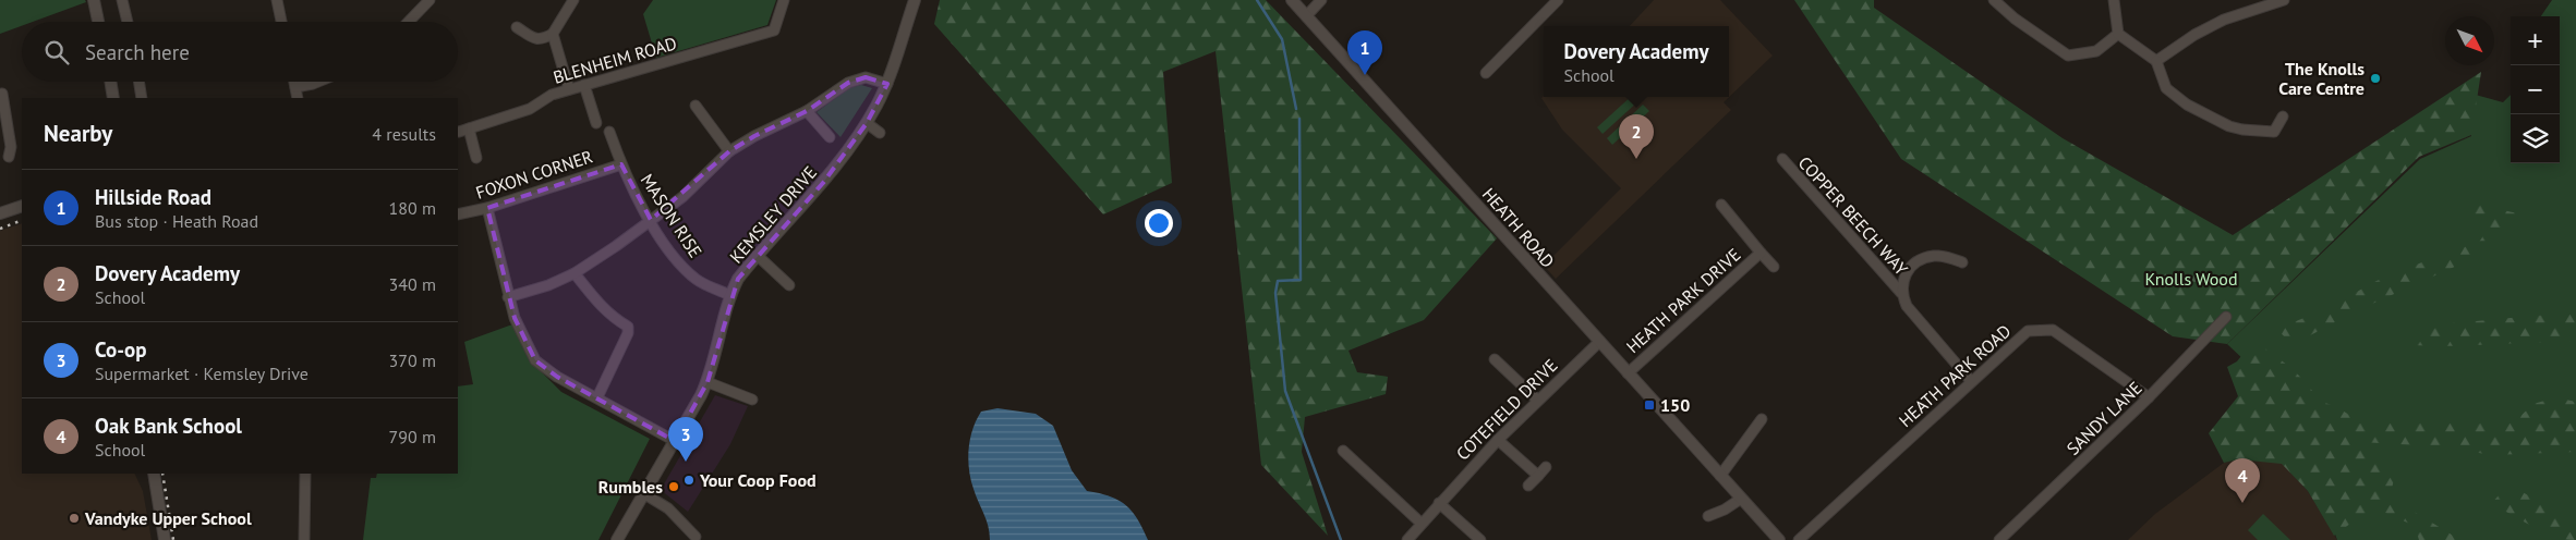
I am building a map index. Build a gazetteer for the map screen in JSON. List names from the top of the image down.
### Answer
{
  "streets": {
    "street": [
      "BLENHEIM ROAD",
      "FOXON CORNER",
      "KEMSLEY DRIVE",
      "MASON RISE",
      "COPPER BEECH WAY",
      "HEATH ROAD",
      "HEATH PARK DRIVE",
      "HEATH PARK ROAD",
      "COTEFIELD DRIVE",
      "SANDY LANE"
    ]
  },
  "crossings": [
    ["FOXON CORNER", "MASON RISE"],
    ["KEMSLEY DRIVE", "MASON RISE"],
    ["COPPER BEECH WAY", "HEATH PARK ROAD"],
    ["HEATH ROAD", "HEATH PARK DRIVE"],
    ["HEATH ROAD", "COTEFIELD DRIVE"],
    ["HEATH PARK ROAD", "SANDY LANE"]
  ],
  "parks": ["Knolls Wood"],
  "places": {
    "other": [
      "The Knolls Care Centre",
      "Your Coop Food",
      "Rumbles",
      "Vandyke Upper School"
    ],
    "transit": ["150"]
  },
  "north": "bottom right",
  "page": {
    "map_buttons": ["+", "−"],
    "search": "Search here",
    "popup": ["Dovery Academy", "School"],
    "pins": [
      "1",
      "2",
      "3",
      "4"
    ],
    "heading": ["Nearby", "4 results"],
    "list": [
      {
        "mark": "1",
        "name": "Hillside Road",
        "note": "Bus stop · Heath Road",
        "value": "180 m"
      },
      {
        "mark": "2",
        "name": "Dovery Academy",
        "note": "School",
        "value": "340 m"
      },
      {
        "mark": "3",
        "name": "Co-op",
        "note": "Supermarket · Kemsley Drive",
        "value": "370 m"
      },
      {
        "mark": "4",
        "name": "Oak Bank School",
        "note": "School",
        "value": "790 m"
      }
    ]
  }
}
